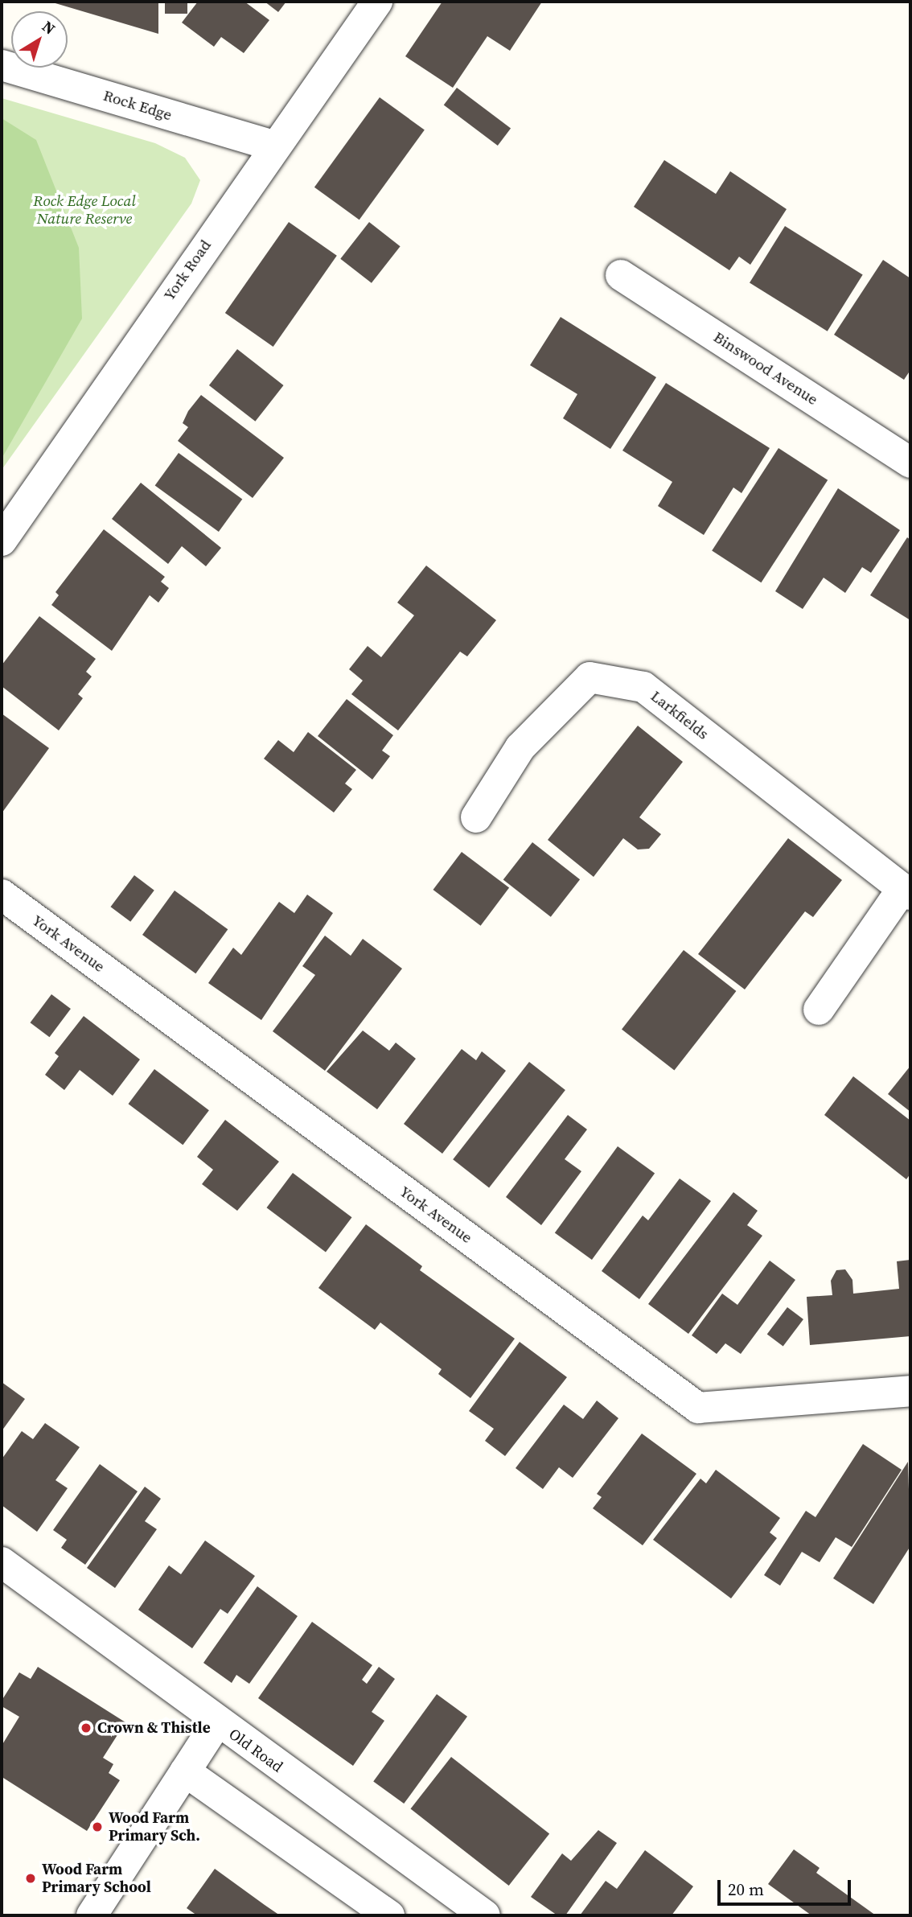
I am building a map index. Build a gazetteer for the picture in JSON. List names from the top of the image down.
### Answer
{
  "streets": {
    "street": [
      "Rock Edge",
      "York Road",
      "Binswood Avenue",
      "Larkfields",
      "York Avenue",
      "Old Road"
    ]
  },
  "crossings": [
    ["Rock Edge", "York Road"]
  ],
  "parks": ["Rock Edge Local Nature Reserve"],
  "places": ["Crown & Thistle", "Wood Farm Primary Sch.", "Wood Farm Primary School"],
  "scale_bar": "20 m",
  "north": "top right"
}
